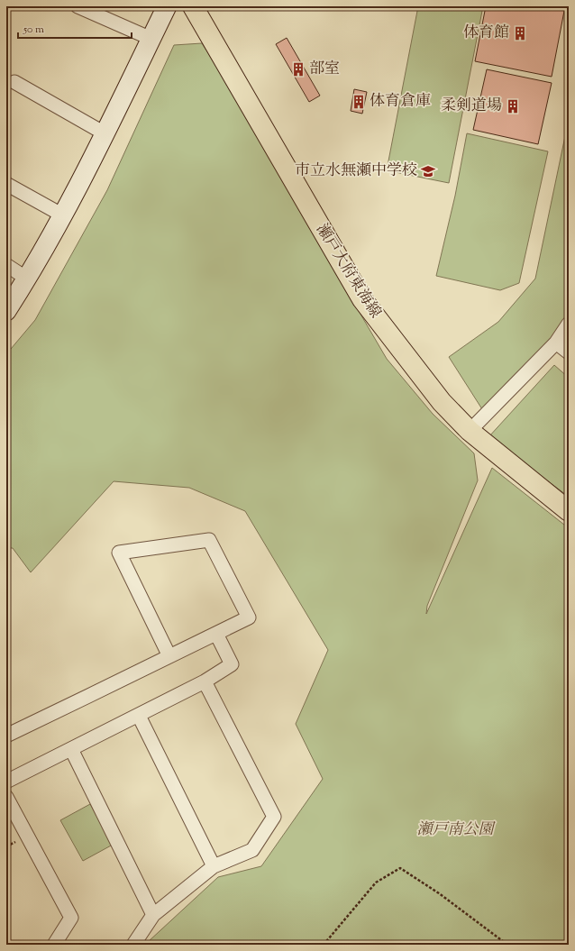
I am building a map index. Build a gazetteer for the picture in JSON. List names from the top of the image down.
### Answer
{
  "streets": {
    "main road": ["瀬戸大府東海線"]
  },
  "parks": ["瀬戸南公園"],
  "places": {
    "building": [
      "体育館",
      "部室",
      "体育倉庫",
      "柔剣道場"
    ],
    "school or university": ["市立水無瀬中学校"]
  },
  "scale_bar": "50 m"
}
